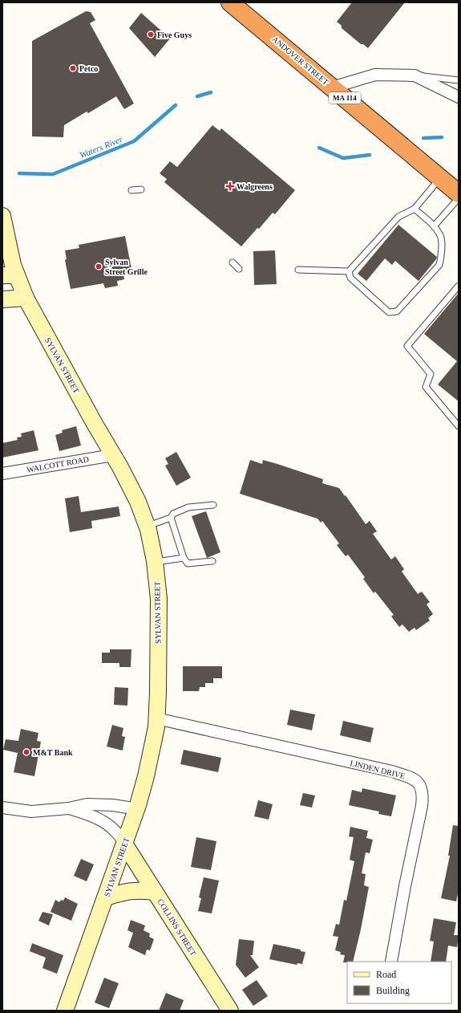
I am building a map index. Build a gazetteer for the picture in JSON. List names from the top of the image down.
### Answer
{
  "streets": {
    "highway": ["ANDOVER STREET", "MA 114"],
    "main road": ["SYLVAN STREET", "COLLINS STREET"],
    "street": ["WALCOTT ROAD", "LINDEN DRIVE"]
  },
  "crossings": [
    ["SYLVAN STREET", "WALCOTT ROAD"],
    ["SYLVAN STREET", "LINDEN DRIVE"],
    ["SYLVAN STREET", "COLLINS STREET"]
  ],
  "water": ["Waters River"],
  "places": {
    "other": [
      "Five Guys",
      "Petco",
      "Sylvan Street Grille",
      "M&T Bank"
    ],
    "health": ["Walgreens"]
  },
  "legend": ["Road", "Building"]
}
